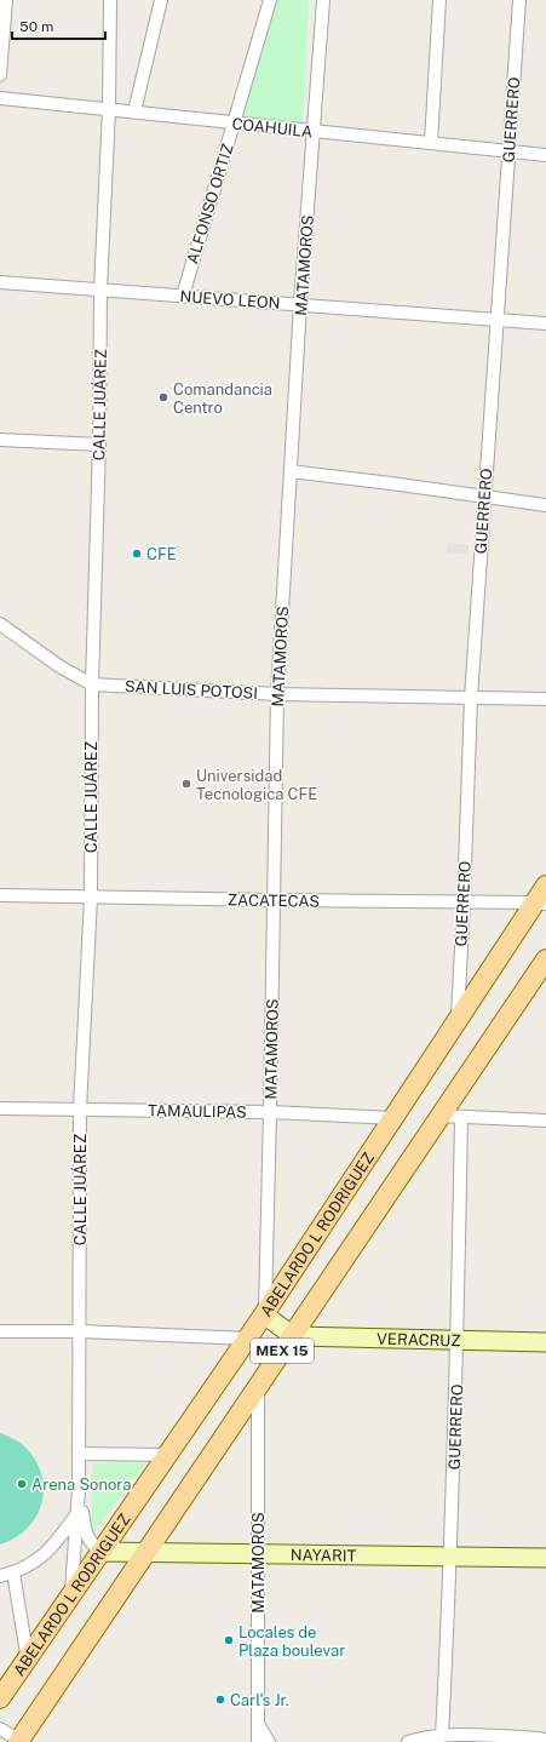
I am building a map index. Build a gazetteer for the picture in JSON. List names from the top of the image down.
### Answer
{
  "streets": {
    "main road": ["ABELARDO L RODRIGUEZ", "MEX 15"],
    "street": [
      "GUERRERO",
      "COAHUILA",
      "ALFONSO ORTIZ",
      "MATAMOROS",
      "NUEVO LEON",
      "CALLE JUÁREZ",
      "SAN LUIS POTOSI",
      "ZACATECAS",
      "TAMAULIPAS",
      "VERACRUZ",
      "NAYARIT"
    ]
  },
  "crossings": [
    ["GUERRERO", "COAHUILA"],
    ["GUERRERO", "NUEVO LEON"],
    ["GUERRERO", "SAN LUIS POTOSI"],
    ["GUERRERO", "ZACATECAS"],
    ["GUERRERO", "ABELARDO L RODRIGUEZ"],
    ["GUERRERO", "VERACRUZ"],
    ["GUERRERO", "NAYARIT"],
    ["COAHUILA", "ALFONSO ORTIZ"],
    ["COAHUILA", "MATAMOROS"],
    ["COAHUILA", "CALLE JUÁREZ"],
    ["ALFONSO ORTIZ", "NUEVO LEON"],
    ["MATAMOROS", "NUEVO LEON"],
    ["MATAMOROS", "SAN LUIS POTOSI"],
    ["MATAMOROS", "ZACATECAS"],
    ["MATAMOROS", "TAMAULIPAS"],
    ["MATAMOROS", "ABELARDO L RODRIGUEZ"],
    ["MATAMOROS", "MEX 15"],
    ["MATAMOROS", "NAYARIT"],
    ["NUEVO LEON", "CALLE JUÁREZ"],
    ["CALLE JUÁREZ", "SAN LUIS POTOSI"],
    ["CALLE JUÁREZ", "ZACATECAS"],
    ["CALLE JUÁREZ", "TAMAULIPAS"],
    ["CALLE JUÁREZ", "ABELARDO L RODRIGUEZ"],
    ["ZACATECAS", "ABELARDO L RODRIGUEZ"],
    ["TAMAULIPAS", "ABELARDO L RODRIGUEZ"],
    ["ABELARDO L RODRIGUEZ", "NAYARIT"],
    ["VERACRUZ", "MEX 15"],
    ["MEX 15", "NAYARIT"]
  ],
  "places": [
    "Comandancia Centro",
    "CFE",
    "Universidad Tecnologica CFE",
    "Arena Sonora",
    "Locales de Plaza boulevar",
    "Carl's Jr."
  ],
  "scale_bar": "50 m"
}
